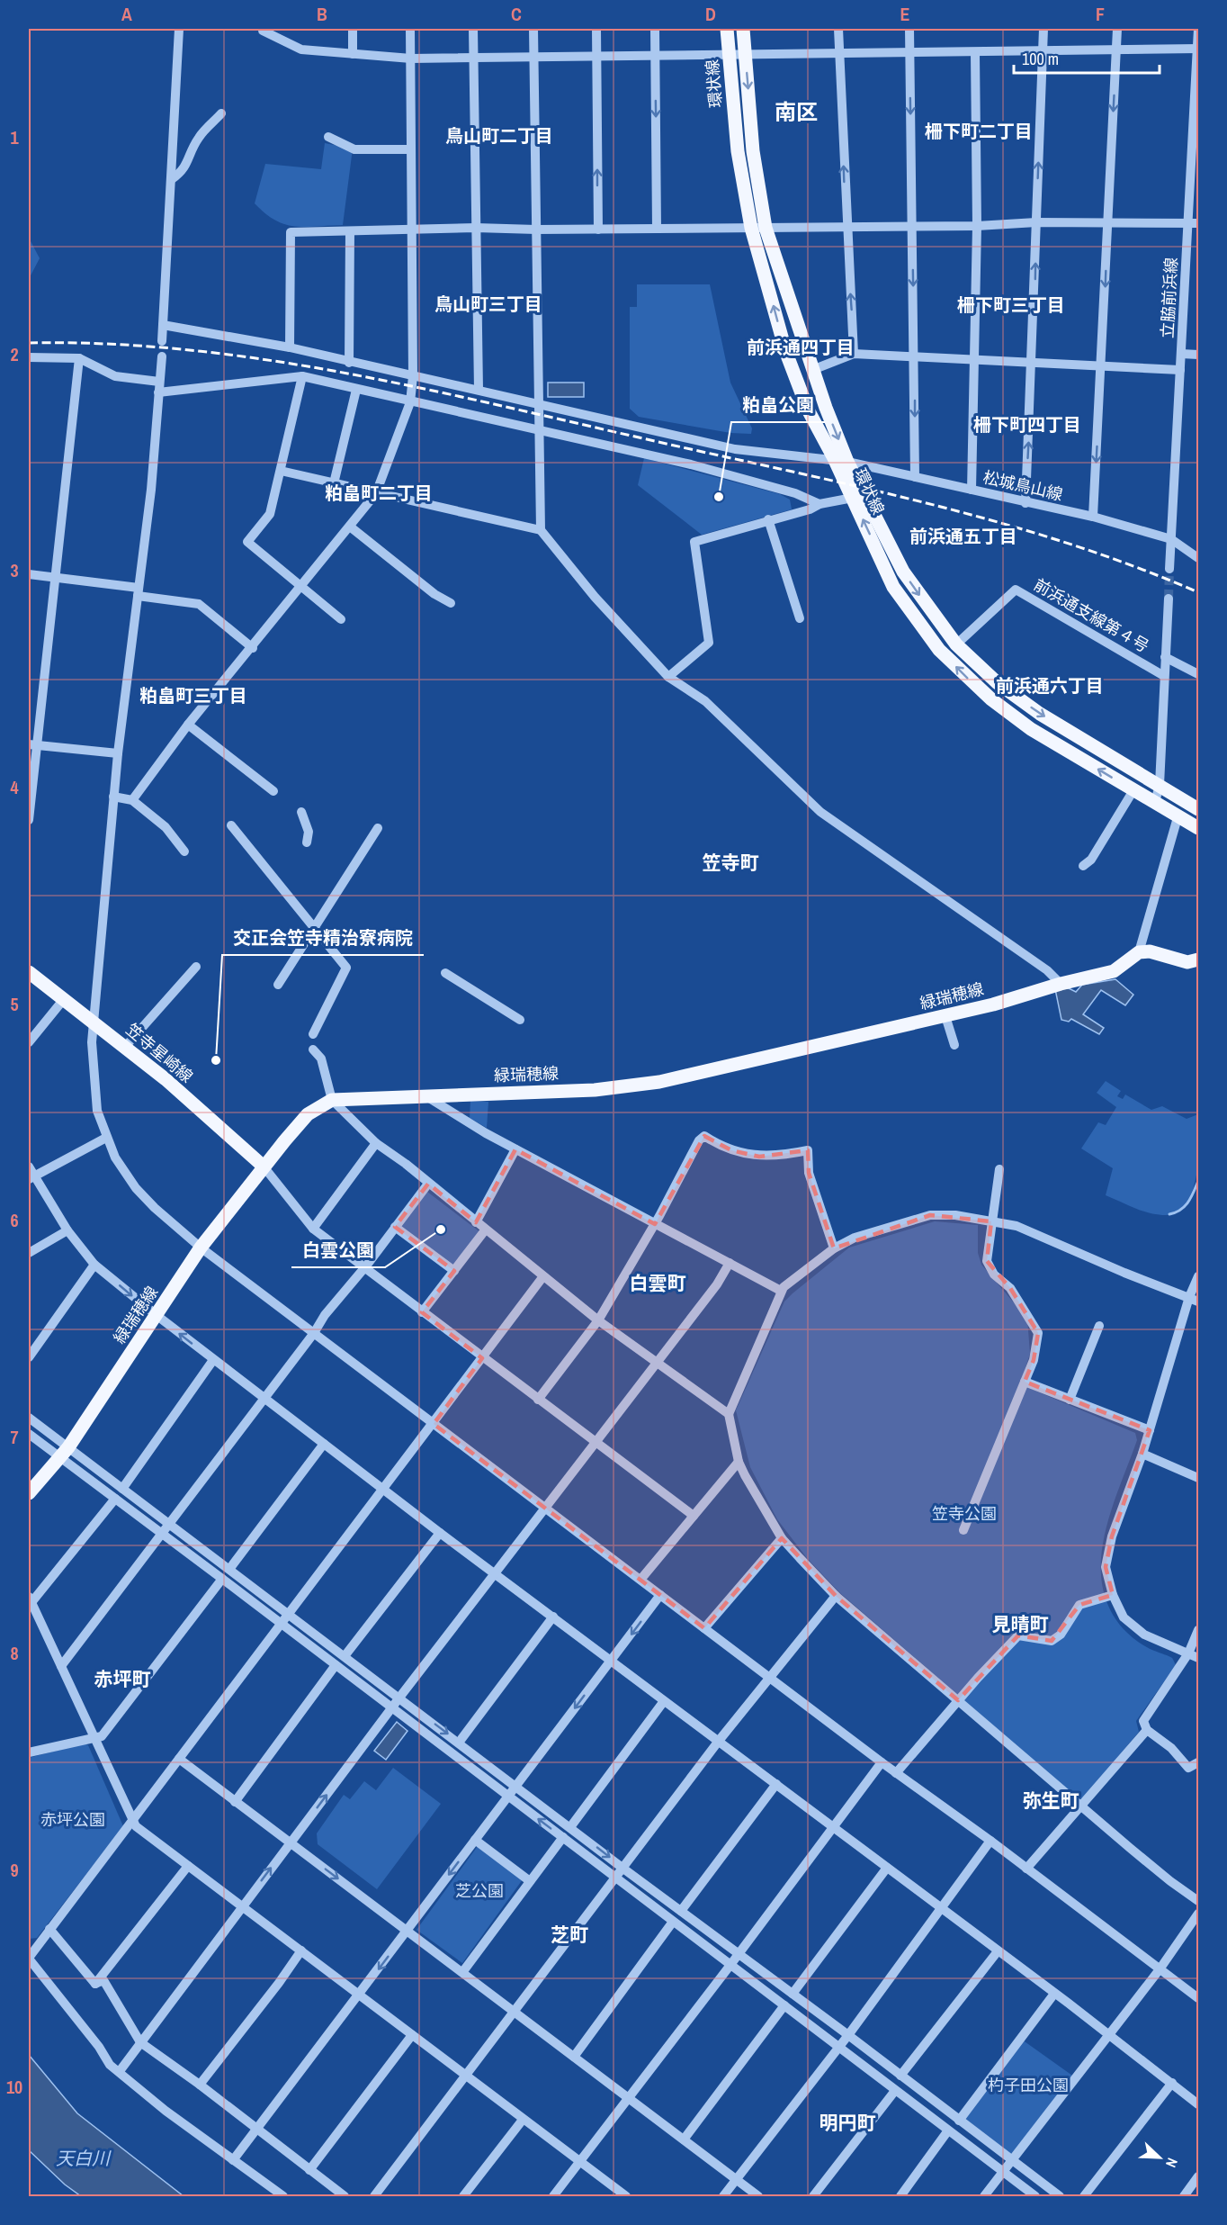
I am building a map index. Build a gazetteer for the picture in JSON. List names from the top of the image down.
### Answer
{
  "streets": {
    "main road": ["環状線", "緑瑞穂線", "笠寺星崎線"],
    "street": ["立脇前浜線", "松城鳥山線", "前浜通支線第４号"]
  },
  "crossings": [
    ["環状線", "松城鳥山線"],
    ["環状線", "前浜通支線第４号"],
    ["立脇前浜線", "松城鳥山線"],
    ["緑瑞穂線", "笠寺星崎線"]
  ],
  "districts": [
    "南区",
    "柵下町二丁目",
    "鳥山町二丁目",
    "鳥山町三丁目",
    "柵下町三丁目",
    "前浜通四丁目",
    "柵下町四丁目",
    "粕畠町二丁目",
    "前浜通五丁目",
    "前浜通六丁目",
    "粕畠町三丁目",
    "笠寺町",
    "白雲町",
    "見晴町",
    "赤坪町",
    "弥生町",
    "芝町",
    "明円町"
  ],
  "water": ["天白川"],
  "parks": [
    "笠寺公園",
    "赤坪公園",
    "芝公園",
    "杓子田公園"
  ],
  "places": ["粕畠公園", "交正会笠寺精治寮病院", "白雲公園"],
  "scale_bar": "100 m",
  "north": "bottom right",
  "grid": {
    "columns": [
      "A",
      "B",
      "C",
      "D",
      "E",
      "F"
    ],
    "rows": [
      "1",
      "2",
      "3",
      "4",
      "5",
      "6",
      "7",
      "8",
      "9",
      "10"
    ]
  }
}
